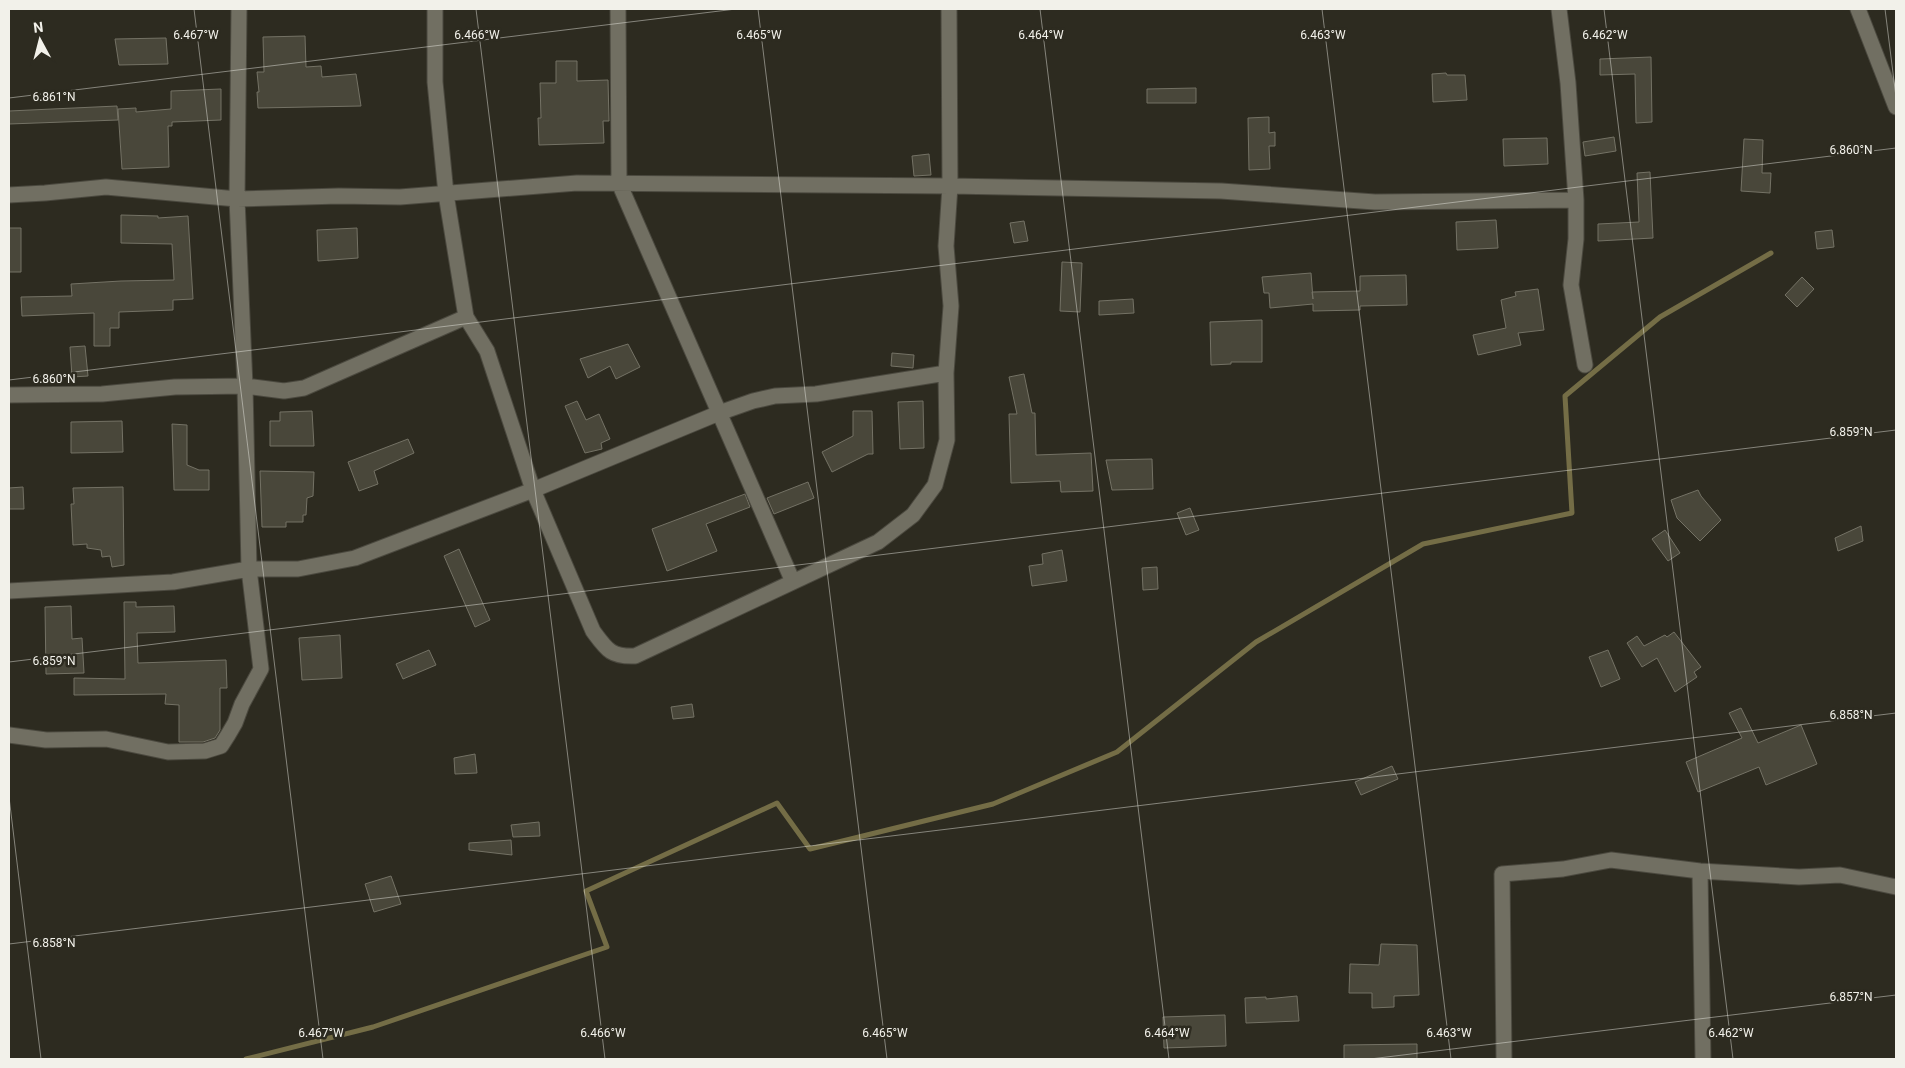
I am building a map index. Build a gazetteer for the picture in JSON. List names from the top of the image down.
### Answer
{
  "north": "top",
  "coordinates": [
    "6.467°W",
    "6.466°W",
    "6.465°W",
    "6.464°W",
    "6.463°W",
    "6.462°W",
    "6.861°N",
    "6.860°N",
    "6.859°N",
    "6.858°N",
    "6.857°N"
  ]
}
